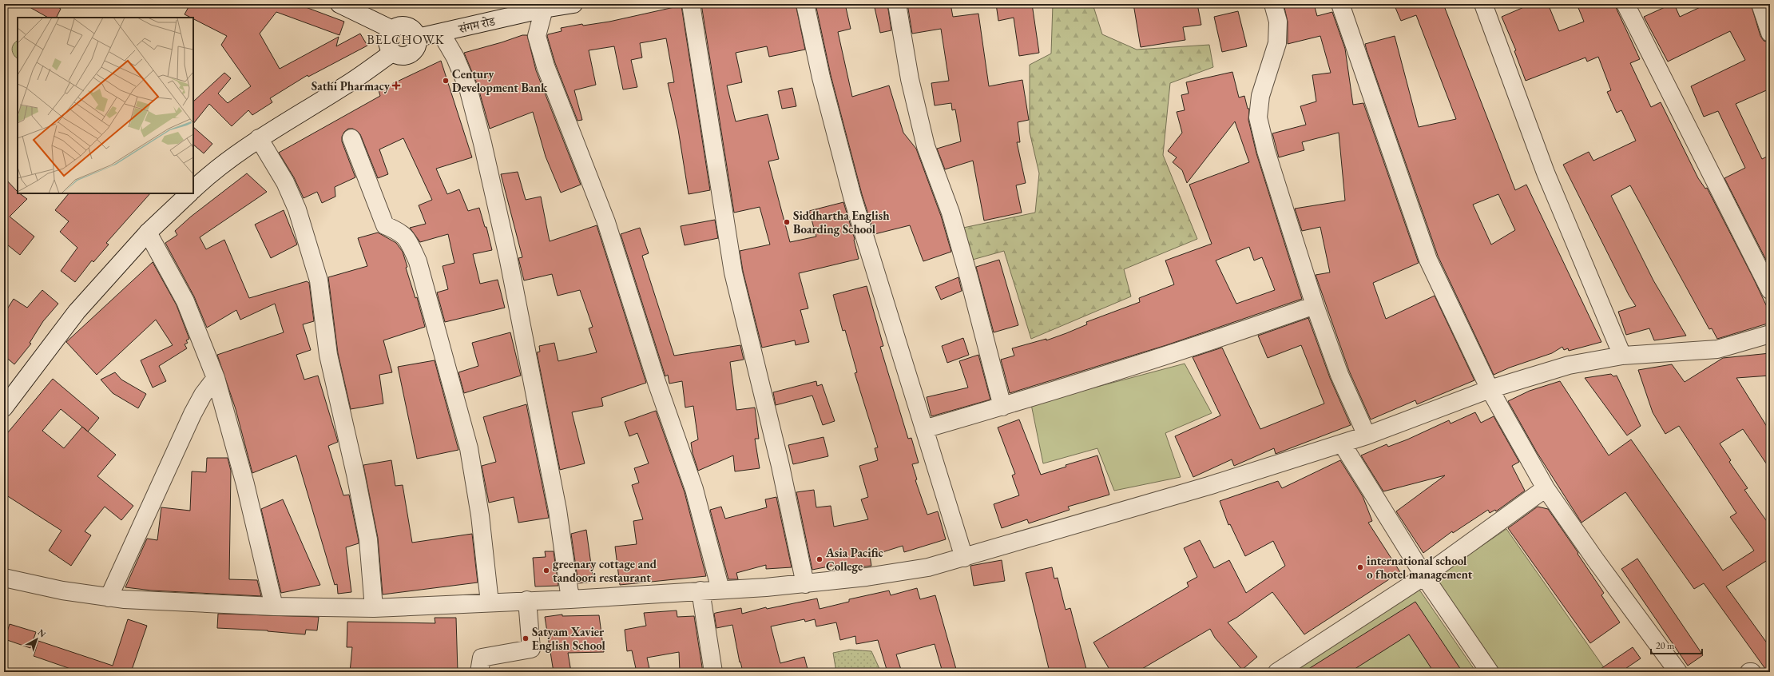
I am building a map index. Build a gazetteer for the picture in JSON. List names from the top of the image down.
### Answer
{
  "streets": {
    "street": ["संगम रोड"]
  },
  "districts": ["BELCHOWK"],
  "places": {
    "other": [
      "Century Development Bank",
      "Siddhartha English Boarding School",
      "Asia Pacific College",
      "international school o fhotel management",
      "greenary cottage and tandoori restaurant",
      "Satyam Xavier English School"
    ],
    "health": ["Sathi Pharmacy"]
  },
  "scale_bar": "20 m",
  "north": "top right"
}
